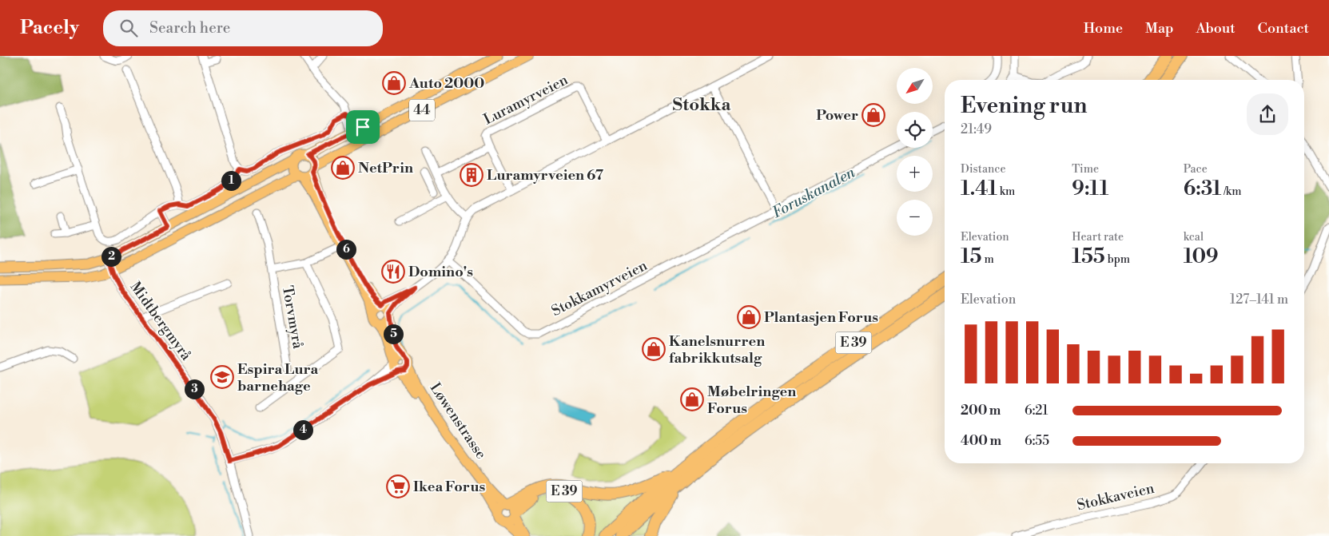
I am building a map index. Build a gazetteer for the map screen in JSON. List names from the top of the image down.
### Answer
{
  "streets": {
    "highway": ["E 39"],
    "main road": ["44", "Løwenstrasse"],
    "street": [
      "Luramyrveien",
      "Stokkamyrveien",
      "Torvmyrå",
      "Midtbergmyrå",
      "Stokkaveien"
    ]
  },
  "crossings": [
    ["44", "Midtbergmyrå"],
    ["E 39", "Løwenstrasse"]
  ],
  "districts": ["Stokka"],
  "water": ["Foruskanalen"],
  "places": {
    "shop": [
      "Auto 2000",
      "Power",
      "NetPrin",
      "Plantasjen Forus",
      "Kanelsnurren fabrikkutsalg",
      "Møbelringen Forus"
    ],
    "building": ["Luramyrveien 67"],
    "restaurant": ["Domino's"],
    "school or university": ["Espira Lura barnehage"],
    "supermarket": ["Ikea Forus"]
  },
  "north": "bottom left",
  "page": {
    "header": "Pacely",
    "search": "Search here",
    "nav": [
      "Home",
      "Map",
      "About",
      "Contact"
    ],
    "map_buttons": ["+", "−"],
    "heading": ["Evening run", "21:49"],
    "stats": [
      ["Distance", "1.41 km"],
      ["Time", "9:11"],
      ["Pace", "6:31 /km"],
      ["Elevation", "15 m"],
      ["Heart rate", "155 bpm"],
      ["kcal", "109"]
    ],
    "pins": [
      "1",
      "6",
      "2",
      "5",
      "3",
      "4"
    ],
    "chart": ["Elevation", "127–141 m"],
    "list": [
      {
        "name": "200 m",
        "note": "6:21"
      },
      {
        "name": "400 m",
        "note": "6:55"
      }
    ]
  }
}
